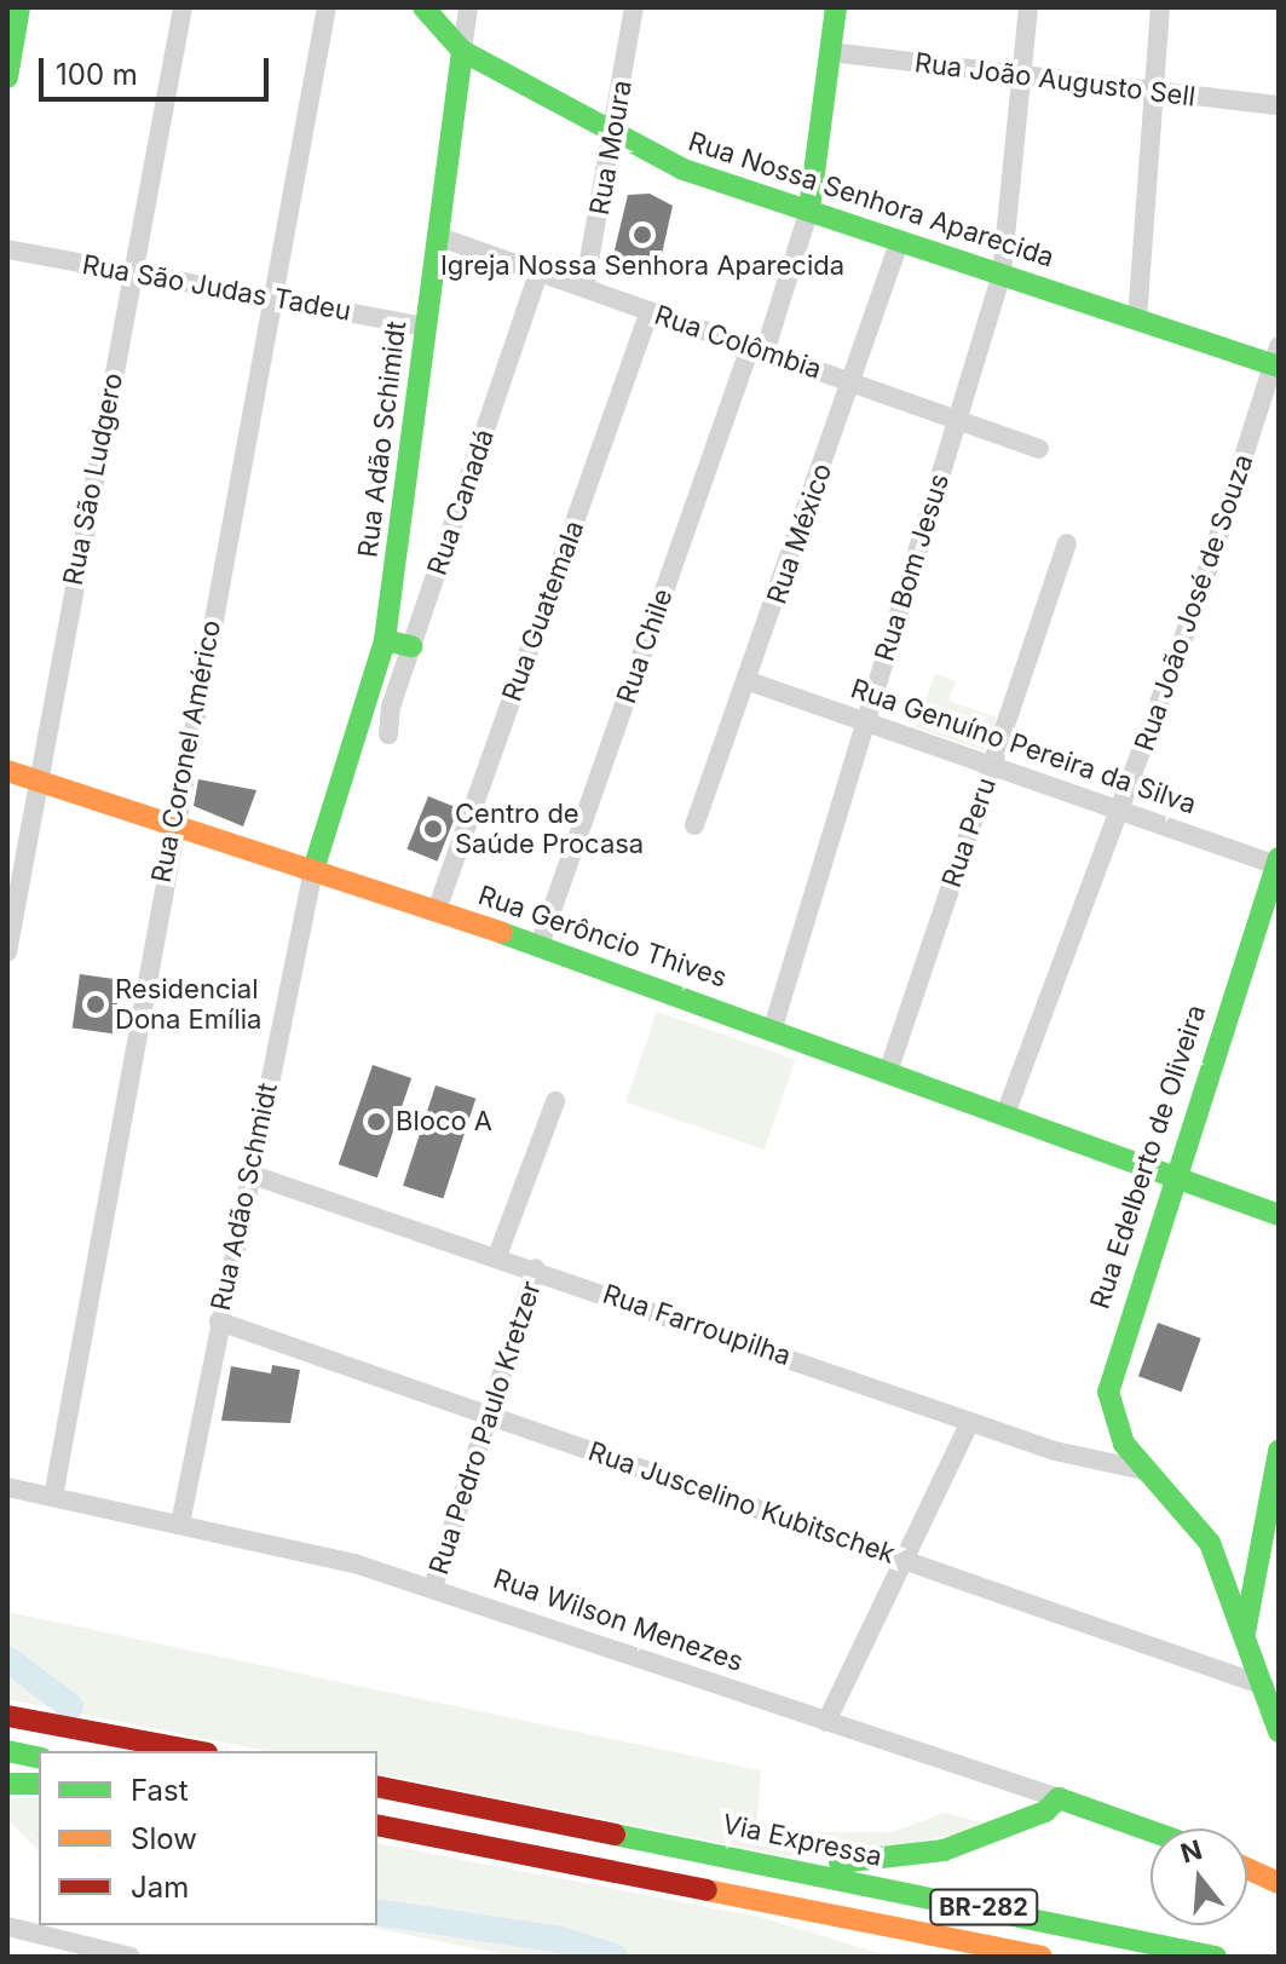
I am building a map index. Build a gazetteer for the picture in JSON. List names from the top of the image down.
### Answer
{
  "streets": {
    "main road": [
      "Rua Nossa Senhora Aparecida",
      "Rua Adão Schimidt",
      "Rua Gerôncio Thives",
      "Rua Edelberto de Oliveira",
      "Rua Wilson Menezes",
      "Via Expressa",
      "BR-282"
    ],
    "street": [
      "Rua João Augusto Sell",
      "Rua Moura",
      "Rua São Judas Tadeu",
      "Rua Colômbia",
      "Rua São Ludgero",
      "Rua Canadá",
      "Rua México",
      "Rua Bom Jesus",
      "Rua João José de Souza",
      "Rua Guatemala",
      "Rua Chile",
      "Rua Genuíno Pereira da Silva",
      "Rua Coronel Américo",
      "Rua Peru",
      "Rua Adão Schmidt",
      "Rua Farroupilha",
      "Rua Pedro Paulo Kretzer",
      "Rua Juscelino Kubitschek"
    ]
  },
  "crossings": [
    ["Rua João Augusto Sell", "Rua Bom Jesus"],
    ["Rua Moura", "Rua Nossa Senhora Aparecida"],
    ["Rua Moura", "Rua Colômbia"],
    ["Rua Nossa Senhora Aparecida", "Rua Adão Schimidt"],
    ["Rua Nossa Senhora Aparecida", "Rua México"],
    ["Rua Nossa Senhora Aparecida", "Rua Bom Jesus"],
    ["Rua Nossa Senhora Aparecida", "Rua João José de Souza"],
    ["Rua Nossa Senhora Aparecida", "Rua Chile"],
    ["Rua São Judas Tadeu", "Rua Adão Schimidt"],
    ["Rua São Judas Tadeu", "Rua São Ludgero"],
    ["Rua São Judas Tadeu", "Rua Coronel Américo"],
    ["Rua Colômbia", "Rua Adão Schimidt"],
    ["Rua Colômbia", "Rua Canadá"],
    ["Rua Colômbia", "Rua México"],
    ["Rua Colômbia", "Rua Bom Jesus"],
    ["Rua Colômbia", "Rua Guatemala"],
    ["Rua Colômbia", "Rua Chile"],
    ["Rua Adão Schimidt", "Rua Gerôncio Thives"],
    ["Rua Adão Schimidt", "Rua Adão Schmidt"],
    ["Rua São Ludgero", "Rua Gerôncio Thives"],
    ["Rua México", "Rua Genuíno Pereira da Silva"],
    ["Rua Bom Jesus", "Rua Genuíno Pereira da Silva"],
    ["Rua Bom Jesus", "Rua Gerôncio Thives"],
    ["Rua João José de Souza", "Rua Genuíno Pereira da Silva"],
    ["Rua João José de Souza", "Rua Gerôncio Thives"],
    ["Rua Guatemala", "Rua Gerôncio Thives"],
    ["Rua Chile", "Rua Gerôncio Thives"],
    ["Rua Genuíno Pereira da Silva", "Rua Peru"],
    ["Rua Genuíno Pereira da Silva", "Rua Edelberto de Oliveira"],
    ["Rua Coronel Américo", "Rua Gerôncio Thives"],
    ["Rua Coronel Américo", "Rua Wilson Menezes"],
    ["Rua Peru", "Rua Gerôncio Thives"],
    ["Rua Gerôncio Thives", "Rua Edelberto de Oliveira"],
    ["Rua Gerôncio Thives", "Rua Adão Schmidt"],
    ["Rua Edelberto de Oliveira", "Rua Farroupilha"],
    ["Rua Edelberto de Oliveira", "Rua Juscelino Kubitschek"],
    ["Rua Adão Schmidt", "Rua Farroupilha"],
    ["Rua Adão Schmidt", "Rua Juscelino Kubitschek"],
    ["Rua Adão Schmidt", "Rua Wilson Menezes"],
    ["Rua Farroupilha", "Rua Pedro Paulo Kretzer"],
    ["Rua Pedro Paulo Kretzer", "Rua Juscelino Kubitschek"],
    ["Rua Pedro Paulo Kretzer", "Rua Wilson Menezes"]
  ],
  "places": [
    "Igreja Nossa Senhora Aparecida",
    "Centro de Saúde Procasa",
    "Residencial Dona Emília",
    "Bloco A"
  ],
  "legend": ["Fast", "Slow", "Jam"],
  "scale_bar": "100 m",
  "north": "top"
}
